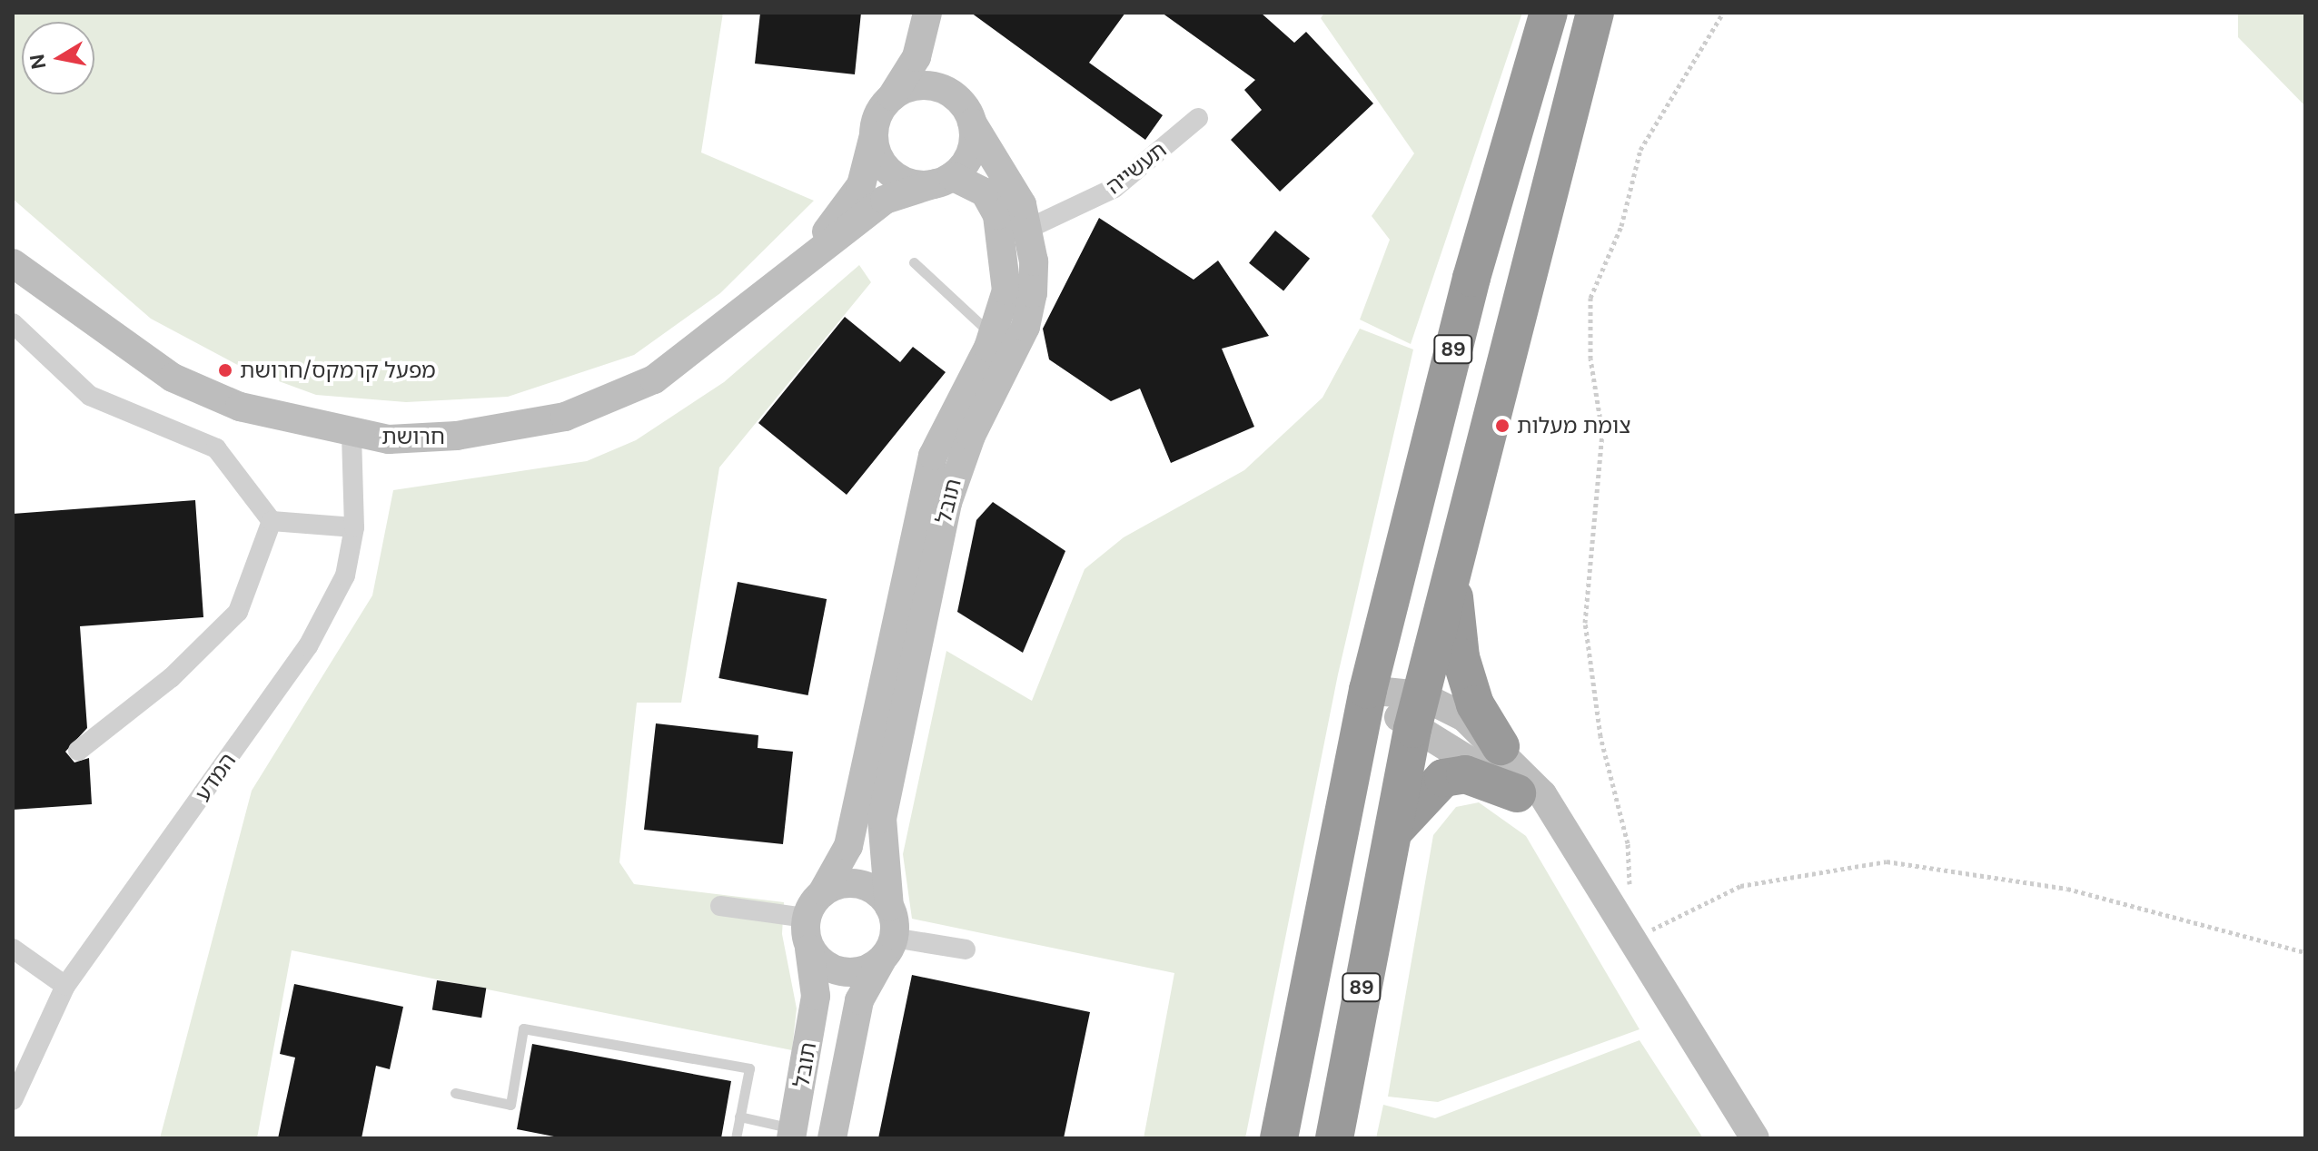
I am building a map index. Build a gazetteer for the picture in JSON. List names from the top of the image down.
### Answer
{
  "streets": {
    "highway": ["89"],
    "street": [
      "תעשייה",
      "חרושת",
      "תובל",
      "המדע"
    ]
  },
  "crossings": [
    ["תעשייה", "תובל"],
    ["חרושת", "תובל"],
    ["חרושת", "המדע"]
  ],
  "places": ["מפעל קרמקס/חרושת", "צומת מעלות"],
  "north": "left"
}
